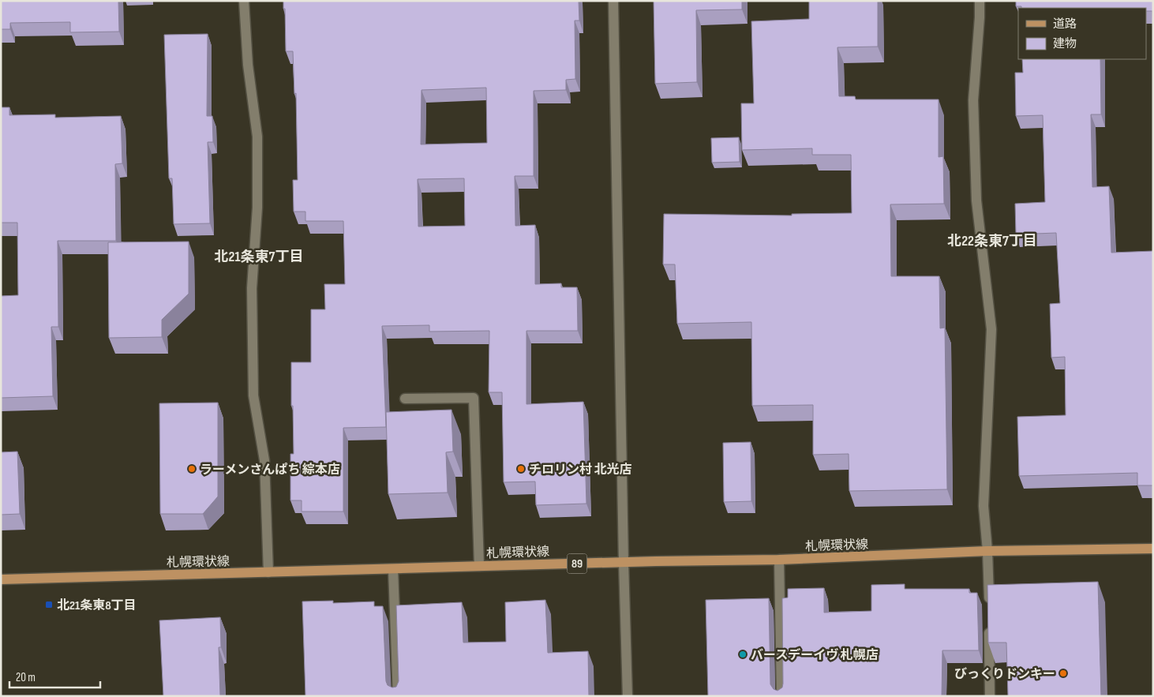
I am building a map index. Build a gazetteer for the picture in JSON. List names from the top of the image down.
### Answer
{
  "streets": {
    "main road": ["札幌環状線", "89"]
  },
  "districts": ["北22条東7丁目", "北21条東7丁目"],
  "places": {
    "other": [
      "ラーメンさんぱち 綜本店",
      "チロリン村 北光店",
      "バースデーイヴ 札幌店",
      "びっくりドンキー"
    ],
    "transit": ["北21条東8丁目"]
  },
  "legend": ["道路", "建物"],
  "scale_bar": "20 m"
}
